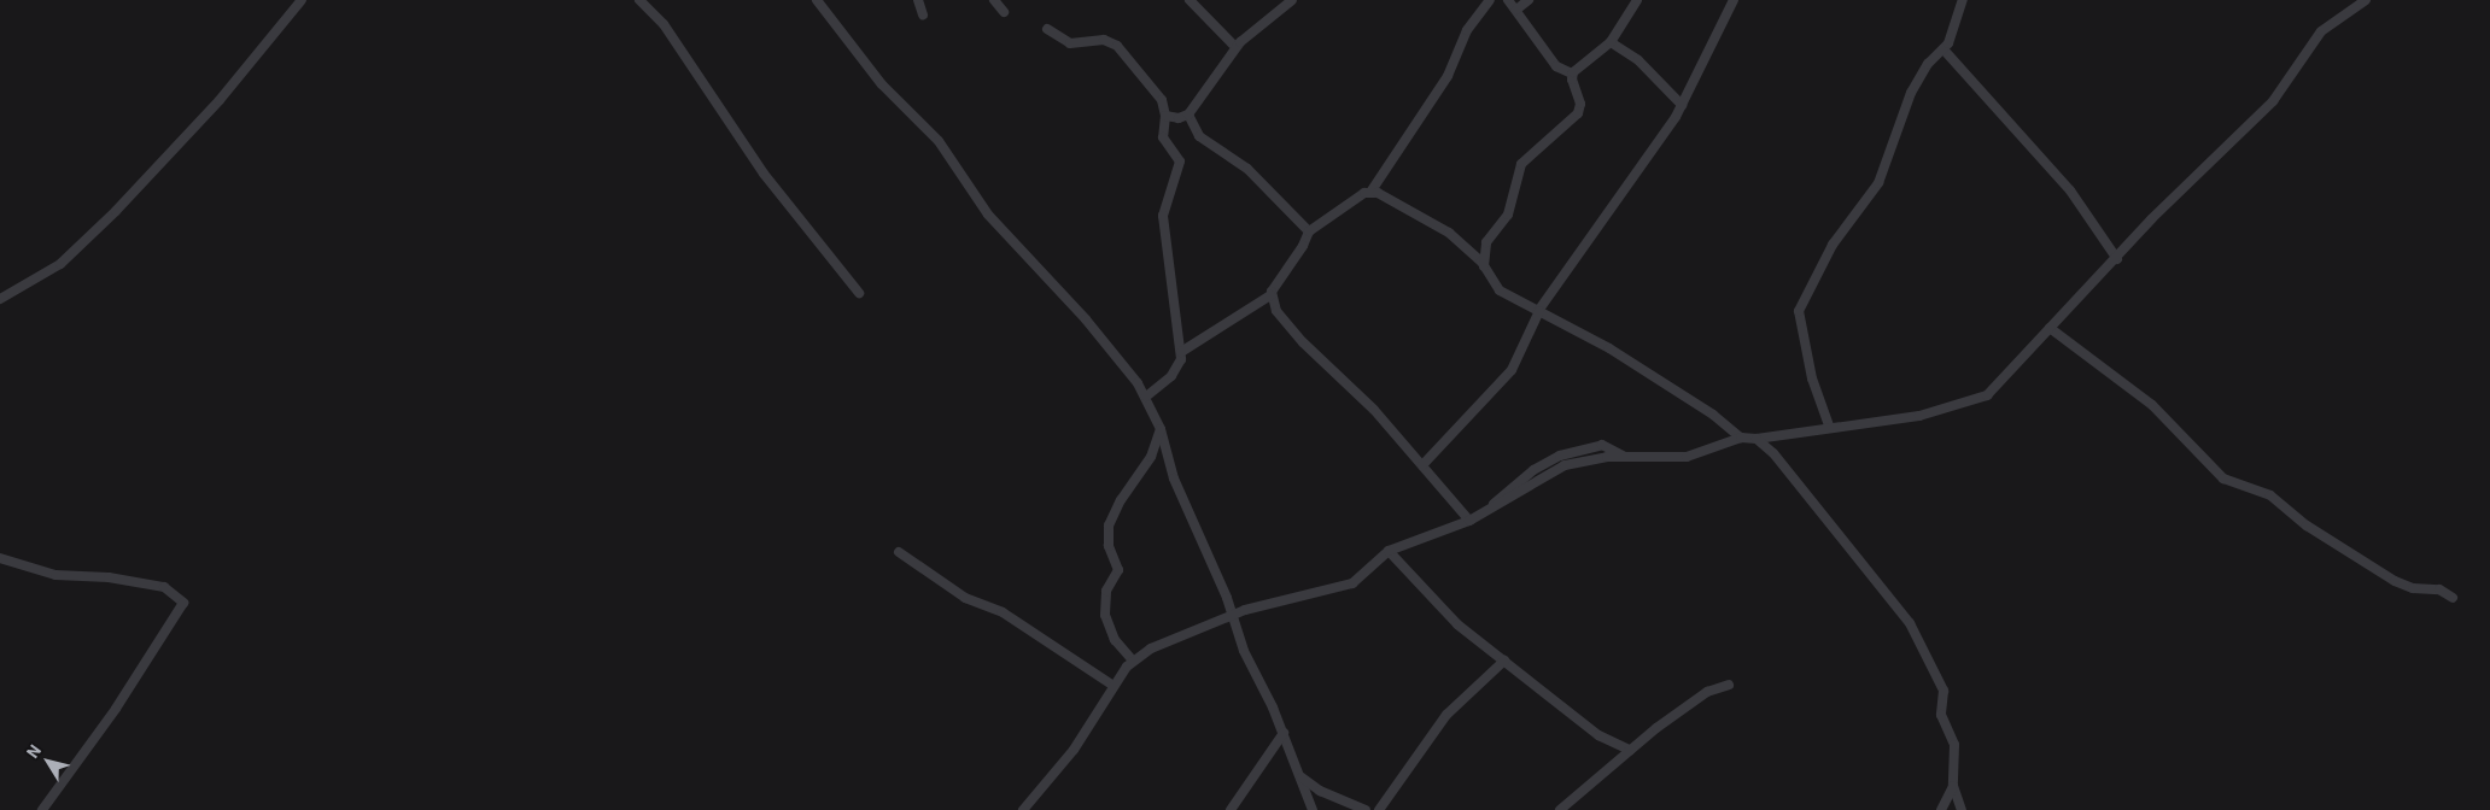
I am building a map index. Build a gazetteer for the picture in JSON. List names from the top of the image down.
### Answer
{
  "north": "top left"
}
